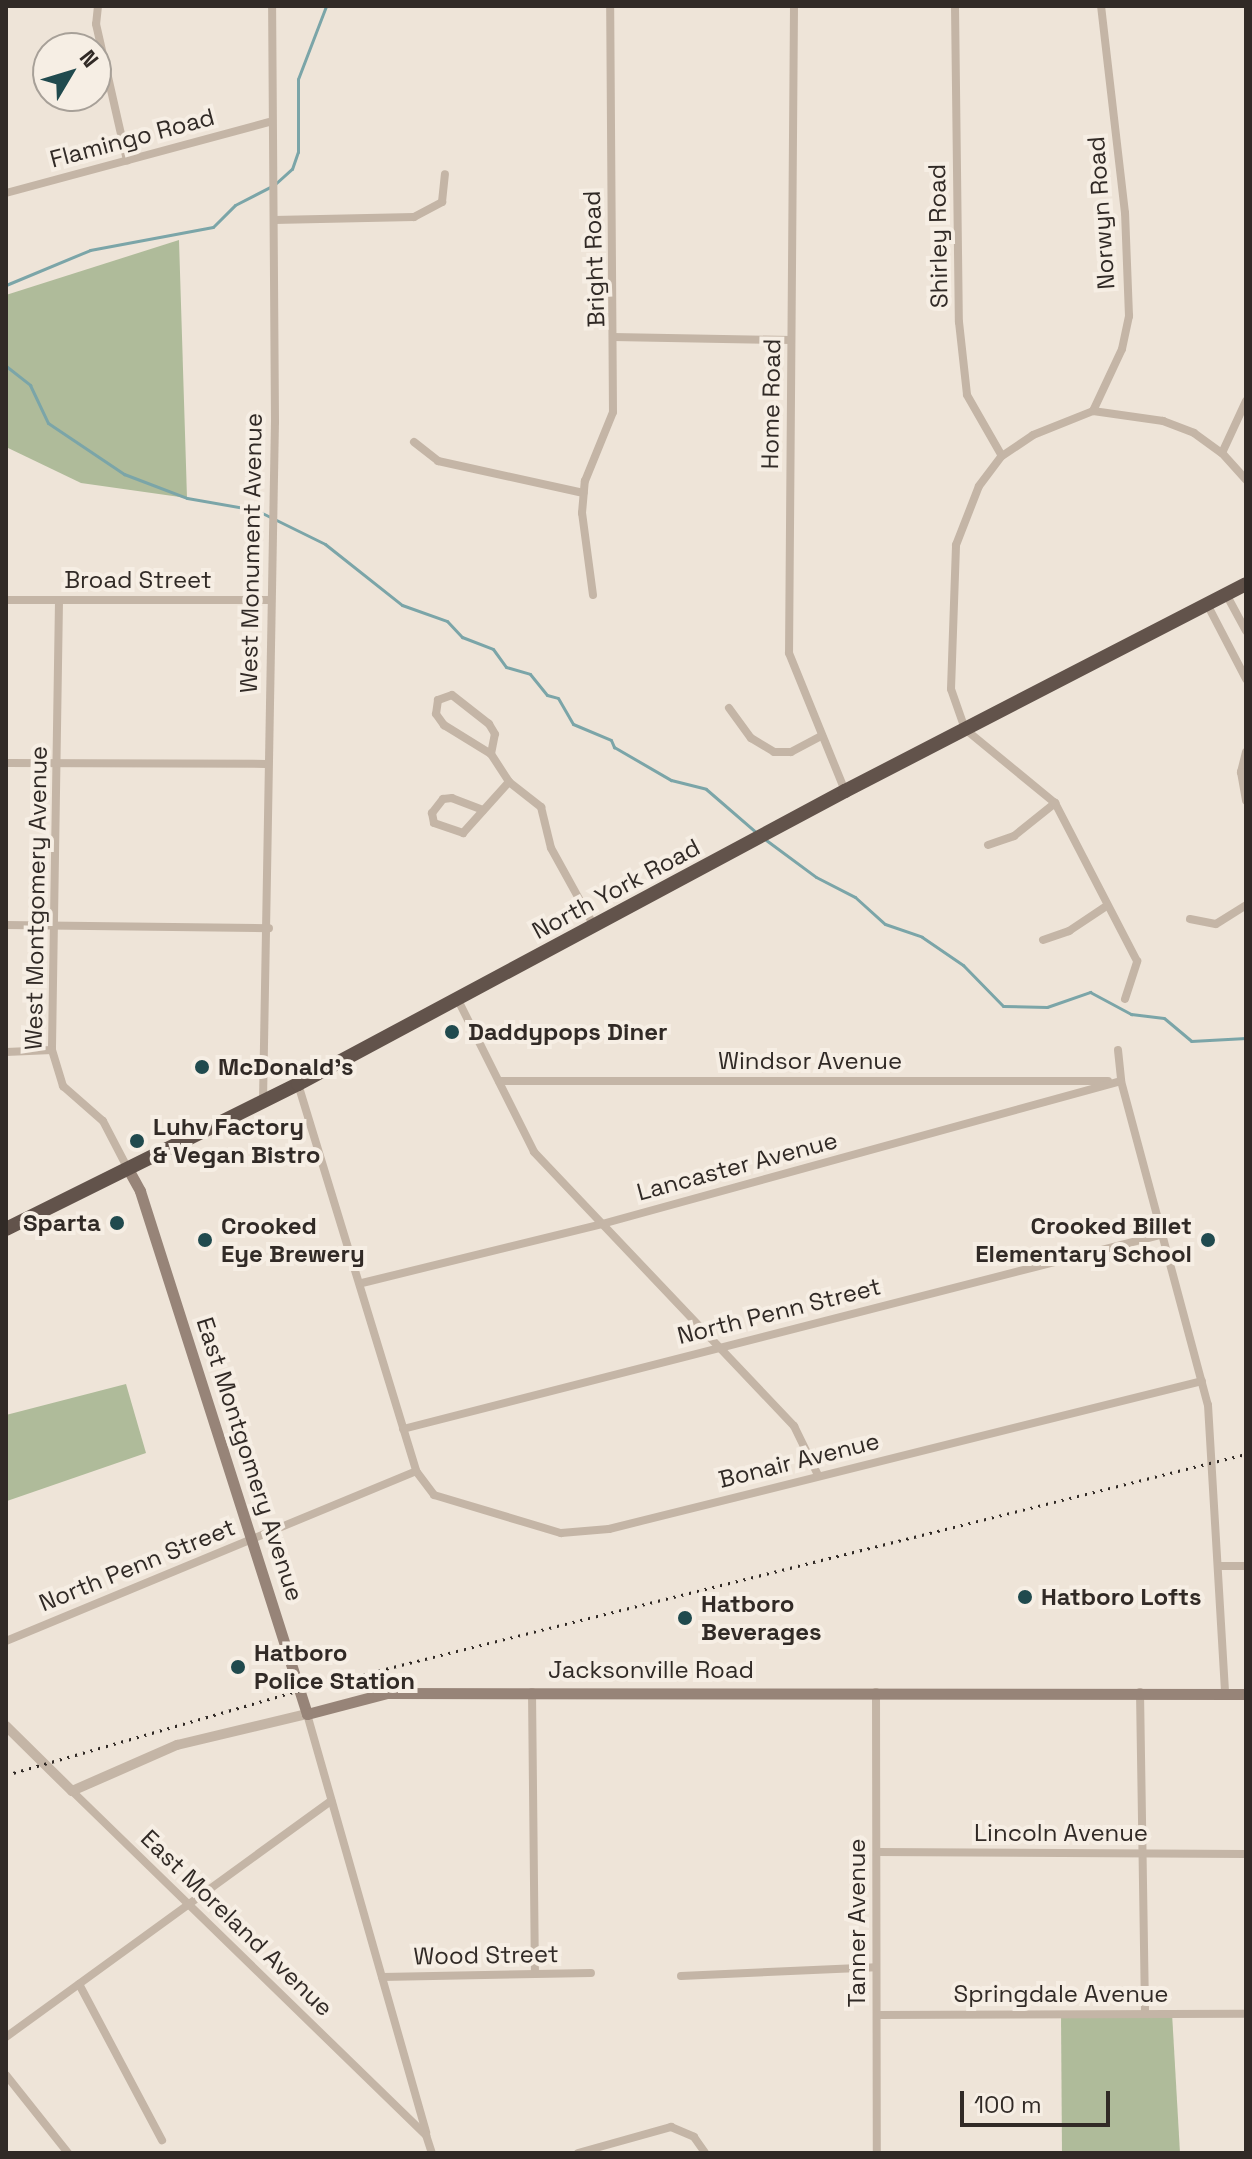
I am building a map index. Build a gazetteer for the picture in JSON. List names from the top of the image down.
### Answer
{
  "streets": {
    "highway": ["North York Road"],
    "main road": ["East Montgomery Avenue", "Jacksonville Road"],
    "street": [
      "Flamingo Road",
      "Norwyn Road",
      "Shirley Road",
      "Bright Road",
      "Home Road",
      "West Monument Avenue",
      "Broad Street",
      "West Montgomery Avenue",
      "Windsor Avenue",
      "Lancaster Avenue",
      "North Penn Street",
      "Bonair Avenue",
      "Lincoln Avenue",
      "East Moreland Avenue",
      "Tanner Avenue",
      "Wood Street",
      "Springdale Avenue"
    ]
  },
  "crossings": [
    ["Flamingo Road", "West Monument Avenue"],
    ["Bright Road", "Home Road"],
    ["Home Road", "North York Road"],
    ["West Monument Avenue", "Broad Street"],
    ["West Monument Avenue", "North York Road"],
    ["Broad Street", "West Montgomery Avenue"],
    ["North York Road", "West Montgomery Avenue"],
    ["North York Road", "East Montgomery Avenue"],
    ["West Montgomery Avenue", "East Montgomery Avenue"],
    ["Windsor Avenue", "Lancaster Avenue"],
    ["North Penn Street", "East Montgomery Avenue"],
    ["North Penn Street", "Bonair Avenue"],
    ["East Montgomery Avenue", "Jacksonville Road"],
    ["East Montgomery Avenue", "East Moreland Avenue"],
    ["East Montgomery Avenue", "Wood Street"],
    ["Jacksonville Road", "East Moreland Avenue"],
    ["Jacksonville Road", "Tanner Avenue"],
    ["Lincoln Avenue", "Tanner Avenue"],
    ["Tanner Avenue", "Springdale Avenue"]
  ],
  "places": [
    "Daddypops Diner",
    "McDonald's",
    "Luhv Factory & Vegan Bistro",
    "Sparta",
    "Crooked Eye Brewery",
    "Crooked Billet Elementary School",
    "Hatboro Lofts",
    "Hatboro Beverages",
    "Hatboro Police Station"
  ],
  "scale_bar": "100 m",
  "north": "top right"
}
